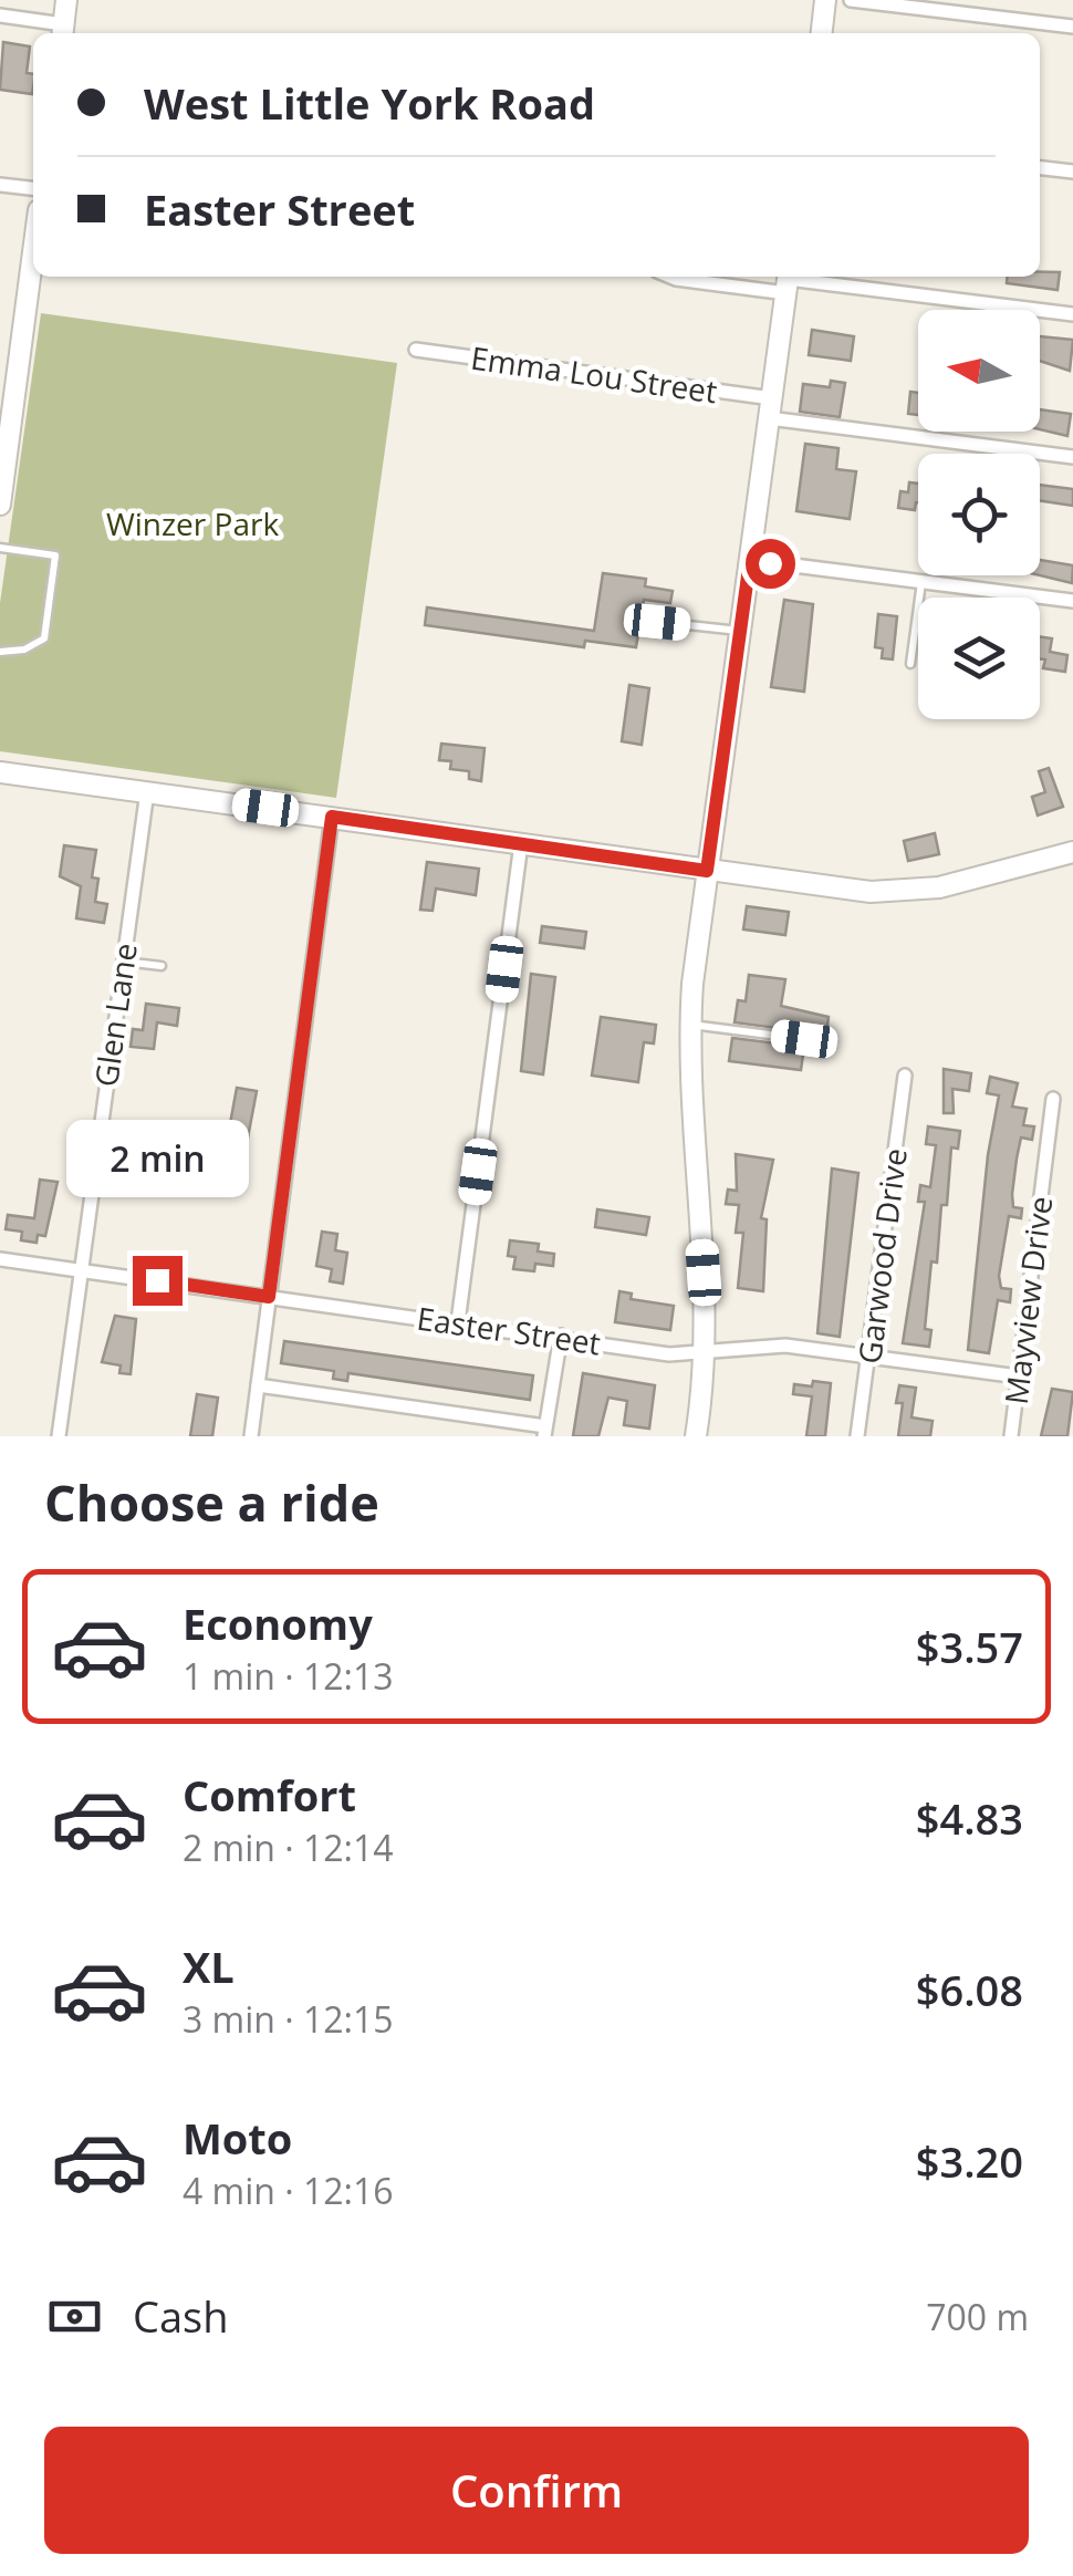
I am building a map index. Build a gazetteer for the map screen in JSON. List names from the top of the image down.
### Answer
{
  "streets": {
    "street": [
      "Emma Lou Street",
      "Glen Lane",
      "Garwood Drive",
      "Mayview Drive",
      "Easter Street"
    ]
  },
  "crossings": [
    ["Glen Lane", "Easter Street"],
    ["Garwood Drive", "Easter Street"],
    ["Mayview Drive", "Easter Street"]
  ],
  "parks": ["Winzer Park"],
  "north": "left",
  "page": {
    "banner": ["West Little York Road", "Easter Street"],
    "bubble": "2 min",
    "heading": "Choose a ride",
    "list": [
      {
        "name": "Economy",
        "note": "1 min · 12:13",
        "value": "$3.57"
      },
      {
        "name": "Comfort",
        "note": "2 min · 12:14",
        "value": "$4.83"
      },
      {
        "name": "XL",
        "note": "3 min · 12:15",
        "value": "$6.08"
      },
      {
        "name": "Moto",
        "note": "4 min · 12:16",
        "value": "$3.20"
      }
    ],
    "pay": ["Cash", "700 m"],
    "buttons": "Confirm"
  }
}
